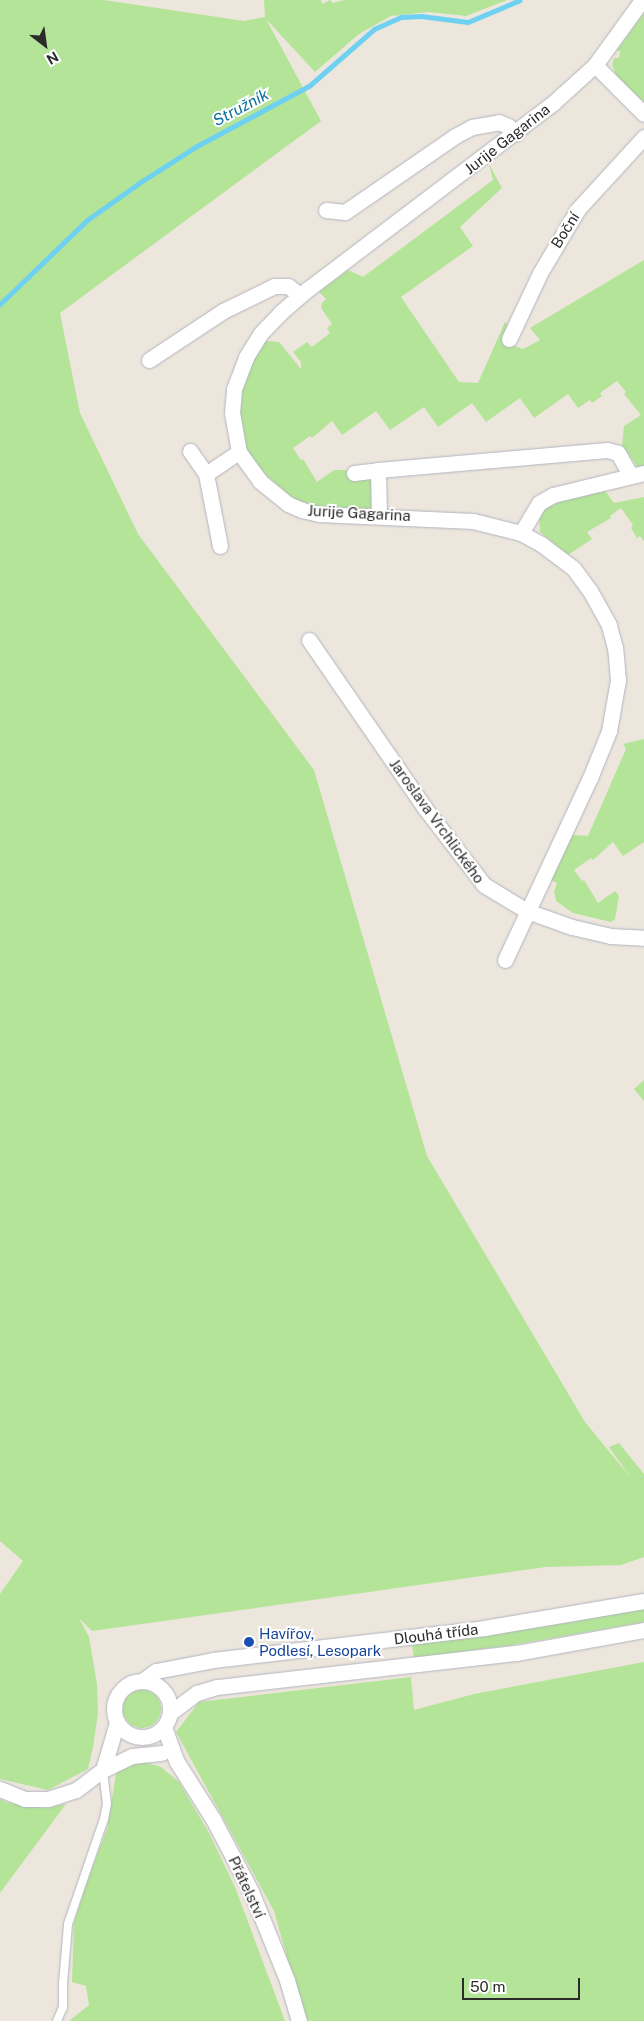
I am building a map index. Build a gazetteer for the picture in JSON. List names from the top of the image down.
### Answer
{
  "streets": {
    "street": [
      "Jurije Gagarina",
      "Boční",
      "Jaroslava Vrchlického",
      "Dlouhá třída",
      "Přátelství"
    ]
  },
  "crossings": [
    ["Jurije Gagarina", "Jaroslava Vrchlického"],
    ["Dlouhá třída", "Přátelství"]
  ],
  "water": ["Stružník"],
  "places": ["Havířov, Podlesí, Lesopark"],
  "scale_bar": "50 m",
  "north": "bottom right"
}
